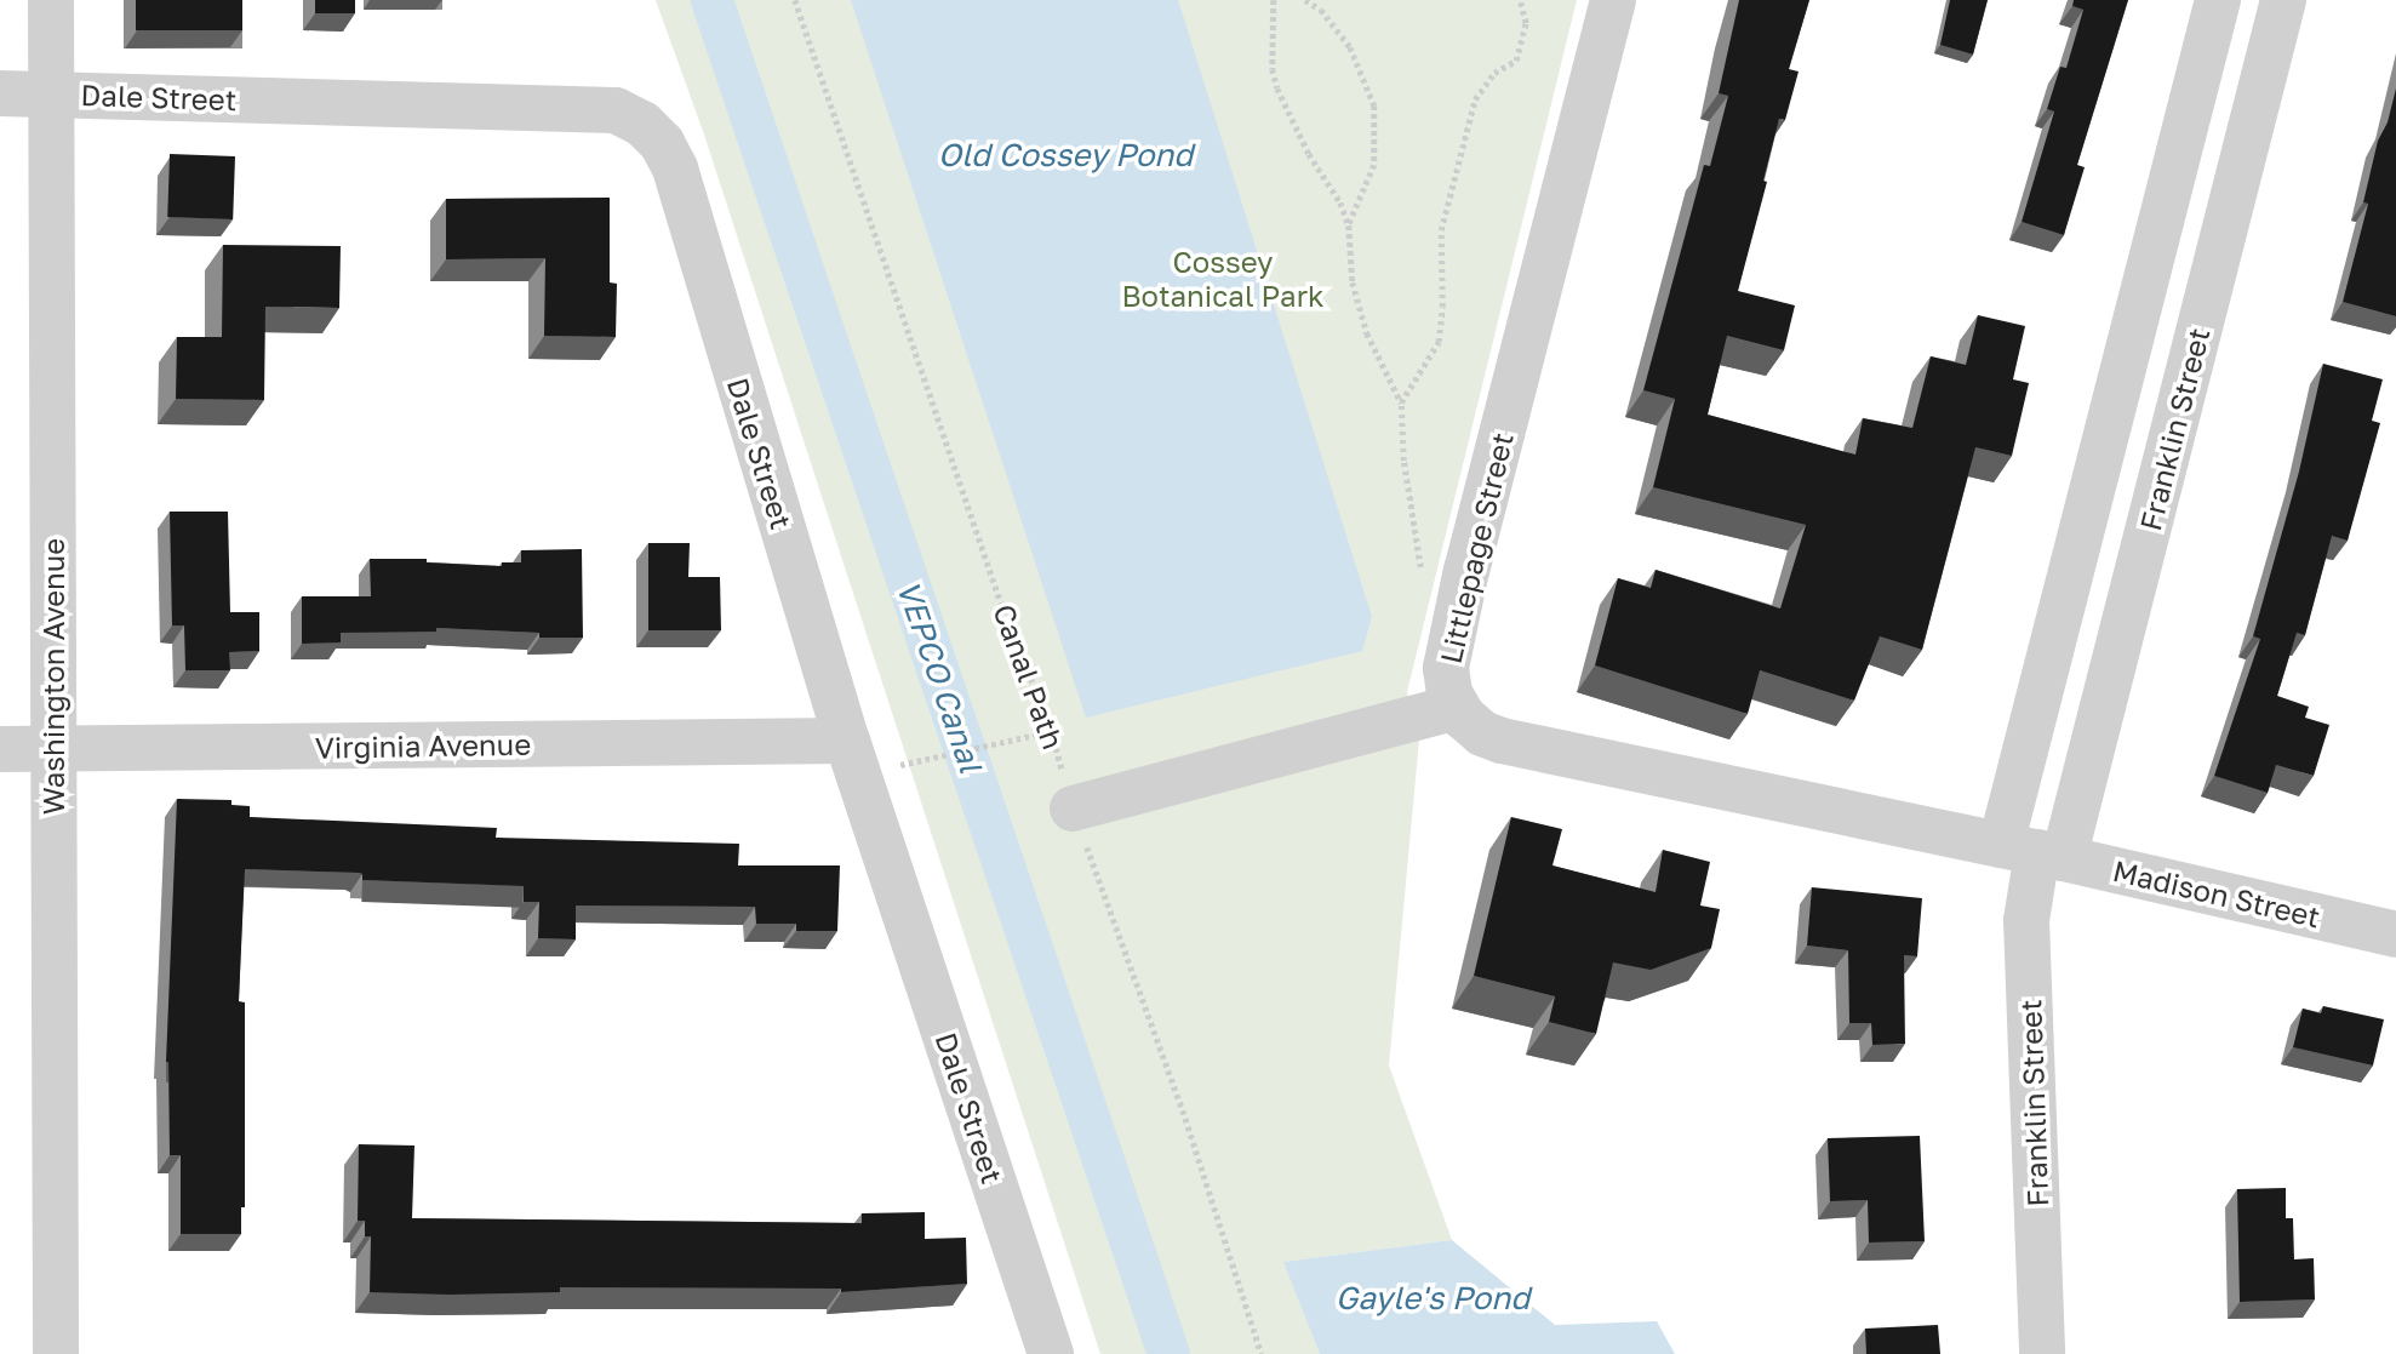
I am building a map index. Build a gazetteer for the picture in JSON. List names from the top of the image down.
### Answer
{
  "streets": {
    "street": [
      "Dale Street",
      "Franklin Street",
      "Littlepage Street",
      "Washington Avenue",
      "Virginia Avenue",
      "Madison Street"
    ],
    "path": ["Canal Path"]
  },
  "crossings": [
    ["Dale Street", "Washington Avenue"],
    ["Dale Street", "Virginia Avenue"],
    ["Franklin Street", "Littlepage Street"],
    ["Franklin Street", "Madison Street"],
    ["Littlepage Street", "Madison Street"],
    ["Washington Avenue", "Virginia Avenue"]
  ],
  "water": ["Old Cossey Pond", "VEPCO Canal", "Gayle's Pond"],
  "parks": ["Cossey Botanical Park"]
}
